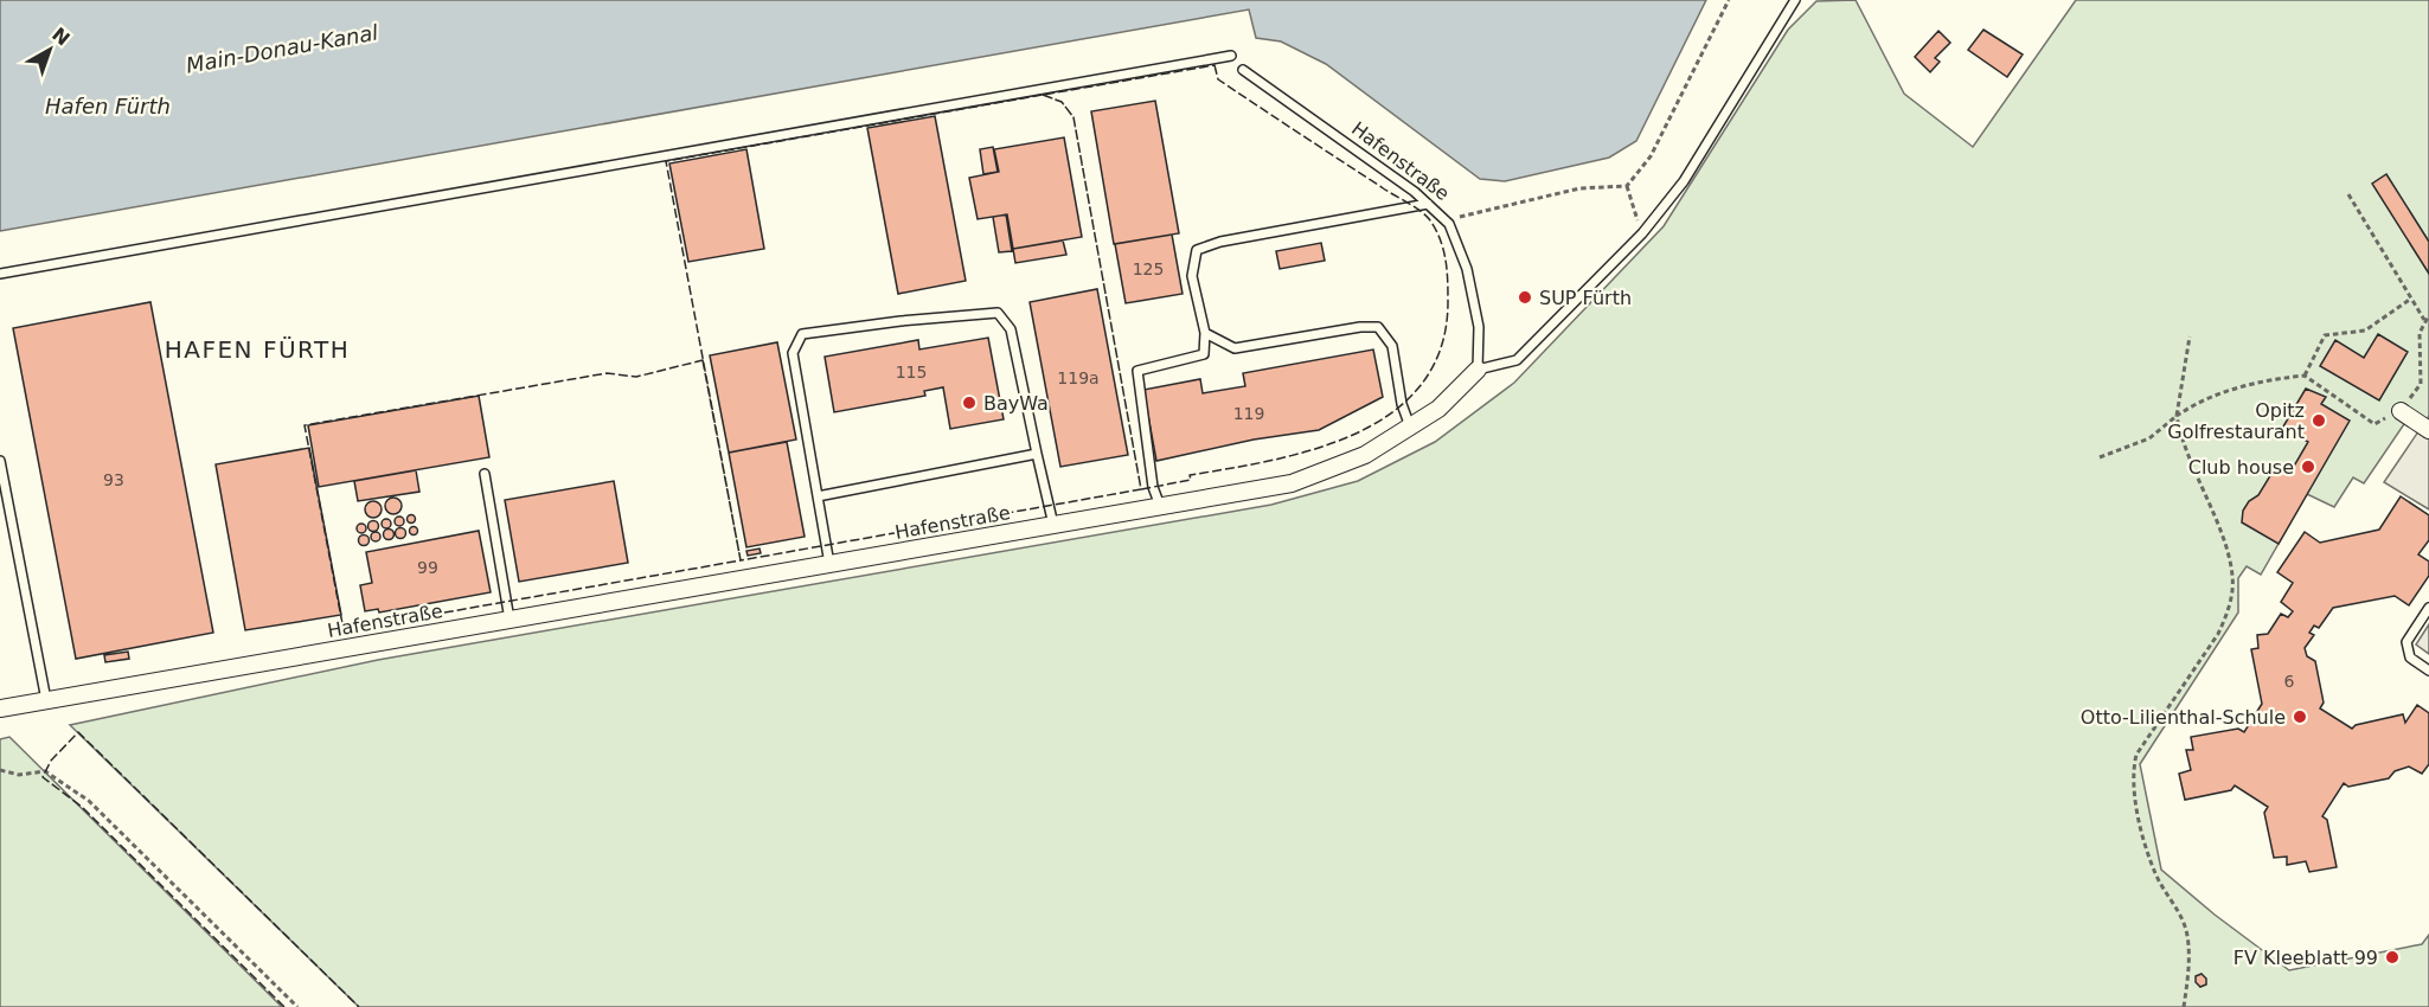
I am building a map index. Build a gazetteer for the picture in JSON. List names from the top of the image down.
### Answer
{
  "streets": {
    "street": ["Hafenstraße"]
  },
  "districts": ["HAFEN FÜRTH"],
  "water": ["Main-Donau-Kanal", "Hafen Fürth"],
  "places": [
    "SUP Fürth",
    "BayWa",
    "Opitz Golfrestaurant",
    "Club house",
    "Otto-Lilienthal-Schule",
    "FV Kleeblatt 99"
  ],
  "house_numbers": [
    "125",
    "115",
    "119a",
    "119",
    "93",
    "99",
    "6"
  ],
  "north": "top right"
}
